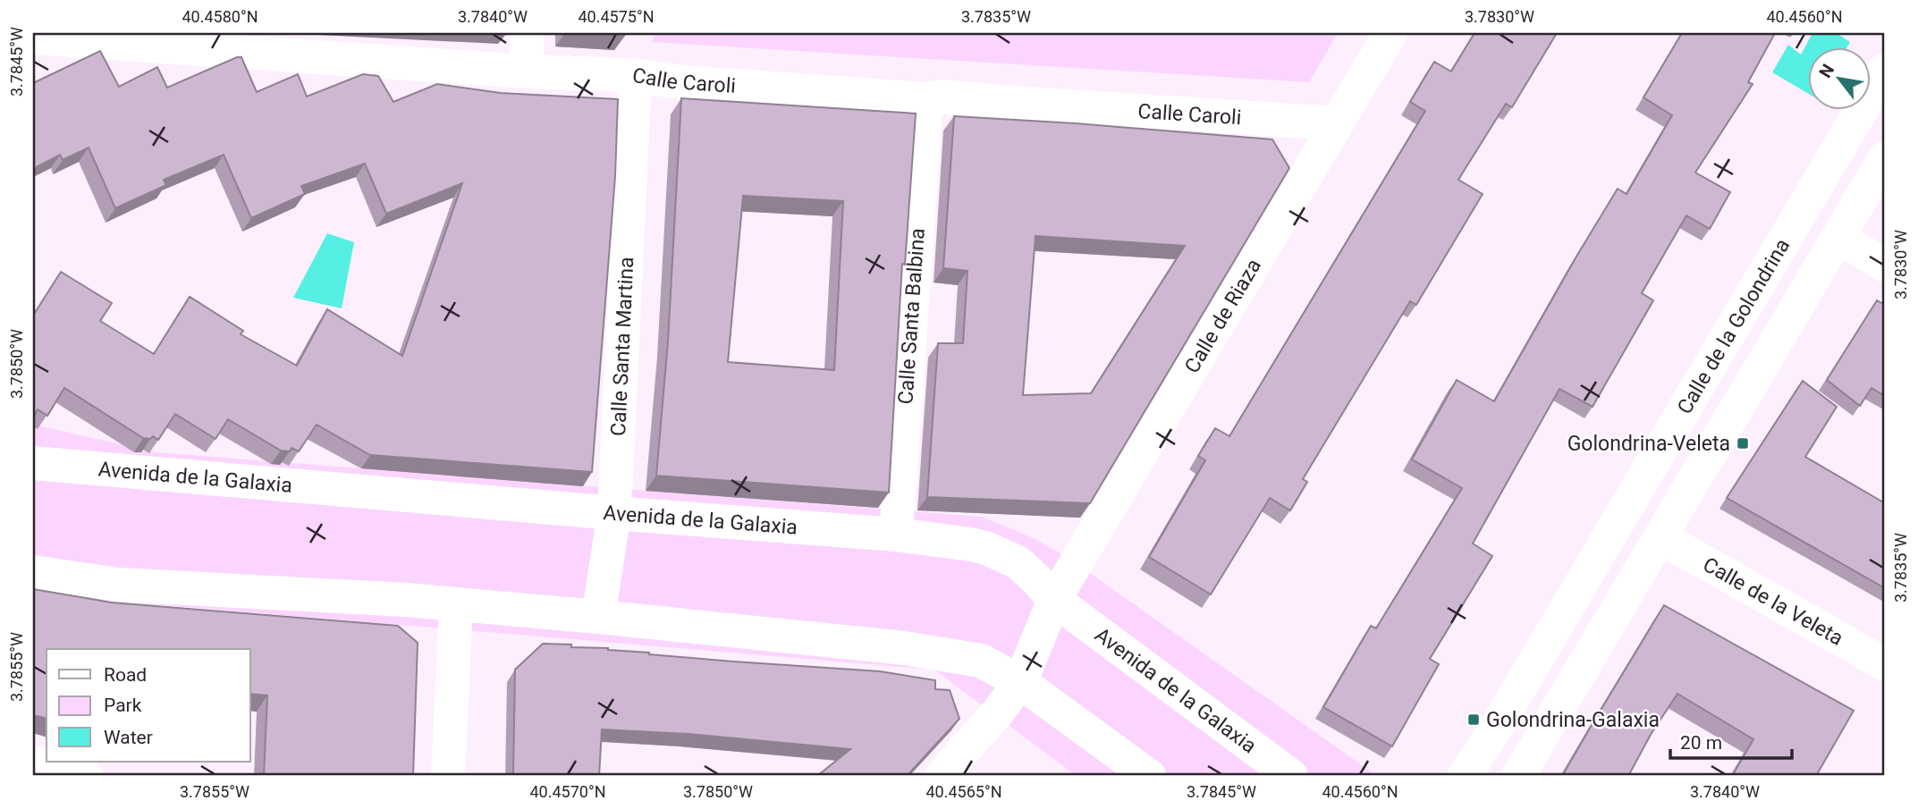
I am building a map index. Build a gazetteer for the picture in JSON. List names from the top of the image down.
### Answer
{
  "streets": {
    "street": [
      "Calle Caroli",
      "Calle Santa Balbina",
      "Calle de Riaza",
      "Calle de la Golondrina",
      "Calle Santa Martina",
      "Avenida de la Galaxia",
      "Calle de la Veleta"
    ]
  },
  "crossings": [
    ["Calle Caroli", "Calle Santa Balbina"],
    ["Calle Caroli", "Calle de Riaza"],
    ["Calle Caroli", "Calle Santa Martina"],
    ["Calle Santa Balbina", "Avenida de la Galaxia"],
    ["Calle de Riaza", "Avenida de la Galaxia"],
    ["Calle Santa Martina", "Avenida de la Galaxia"]
  ],
  "places": {
    "transit": ["Golondrina-Veleta", "Golondrina-Galaxia"]
  },
  "legend": ["Road", "Park", "Water"],
  "scale_bar": "20 m",
  "north": "top left",
  "coordinates": [
    "40.4580°N",
    "3.7840°W",
    "40.4575°N",
    "3.7835°W",
    "3.7830°W",
    "40.4560°N",
    "3.7845°W",
    "3.7850°W",
    "3.7855°W",
    "40.4570°N",
    "40.4565°N"
  ]
}
